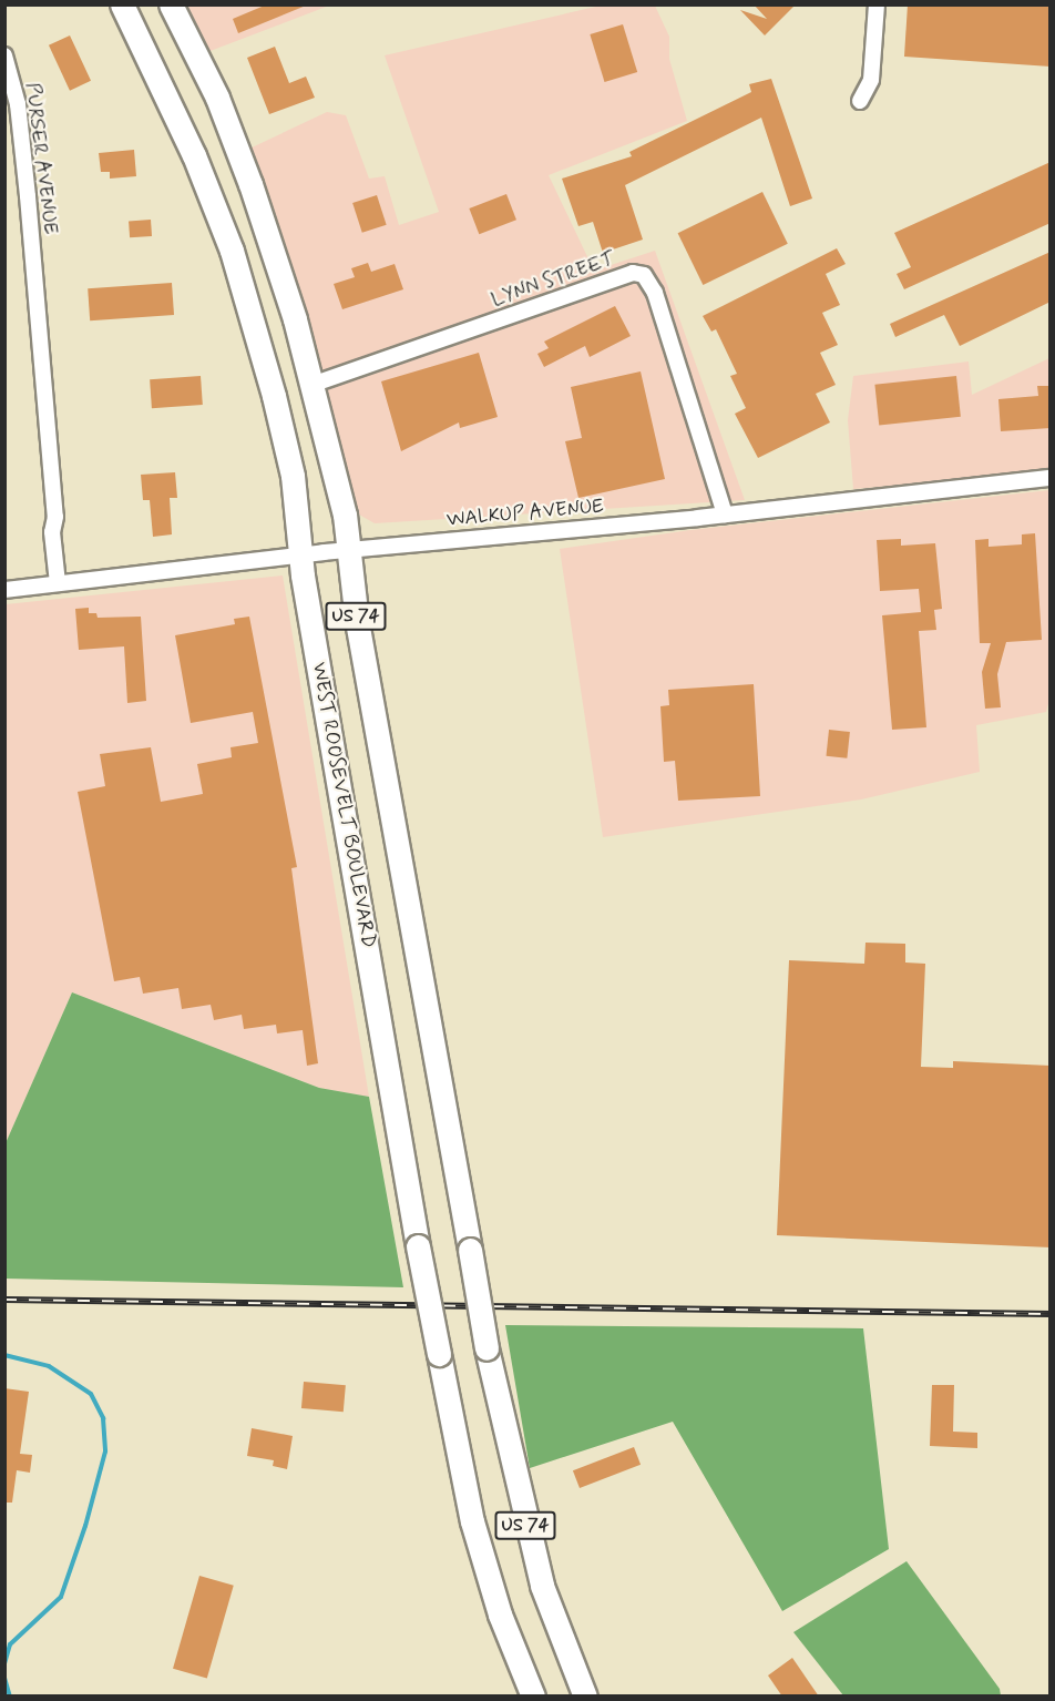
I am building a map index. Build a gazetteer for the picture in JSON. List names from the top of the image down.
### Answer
{
  "streets": {
    "highway": ["US 74", "WEST ROOSEVELT BOULEVARD"],
    "street": ["PURSER AVENUE", "LYNN STREET", "WALKUP AVENUE"]
  },
  "crossings": [
    ["PURSER AVENUE", "WALKUP AVENUE"],
    ["LYNN STREET", "WALKUP AVENUE"],
    ["LYNN STREET", "US 74"],
    ["WALKUP AVENUE", "US 74"],
    ["WALKUP AVENUE", "WEST ROOSEVELT BOULEVARD"]
  ]
}
